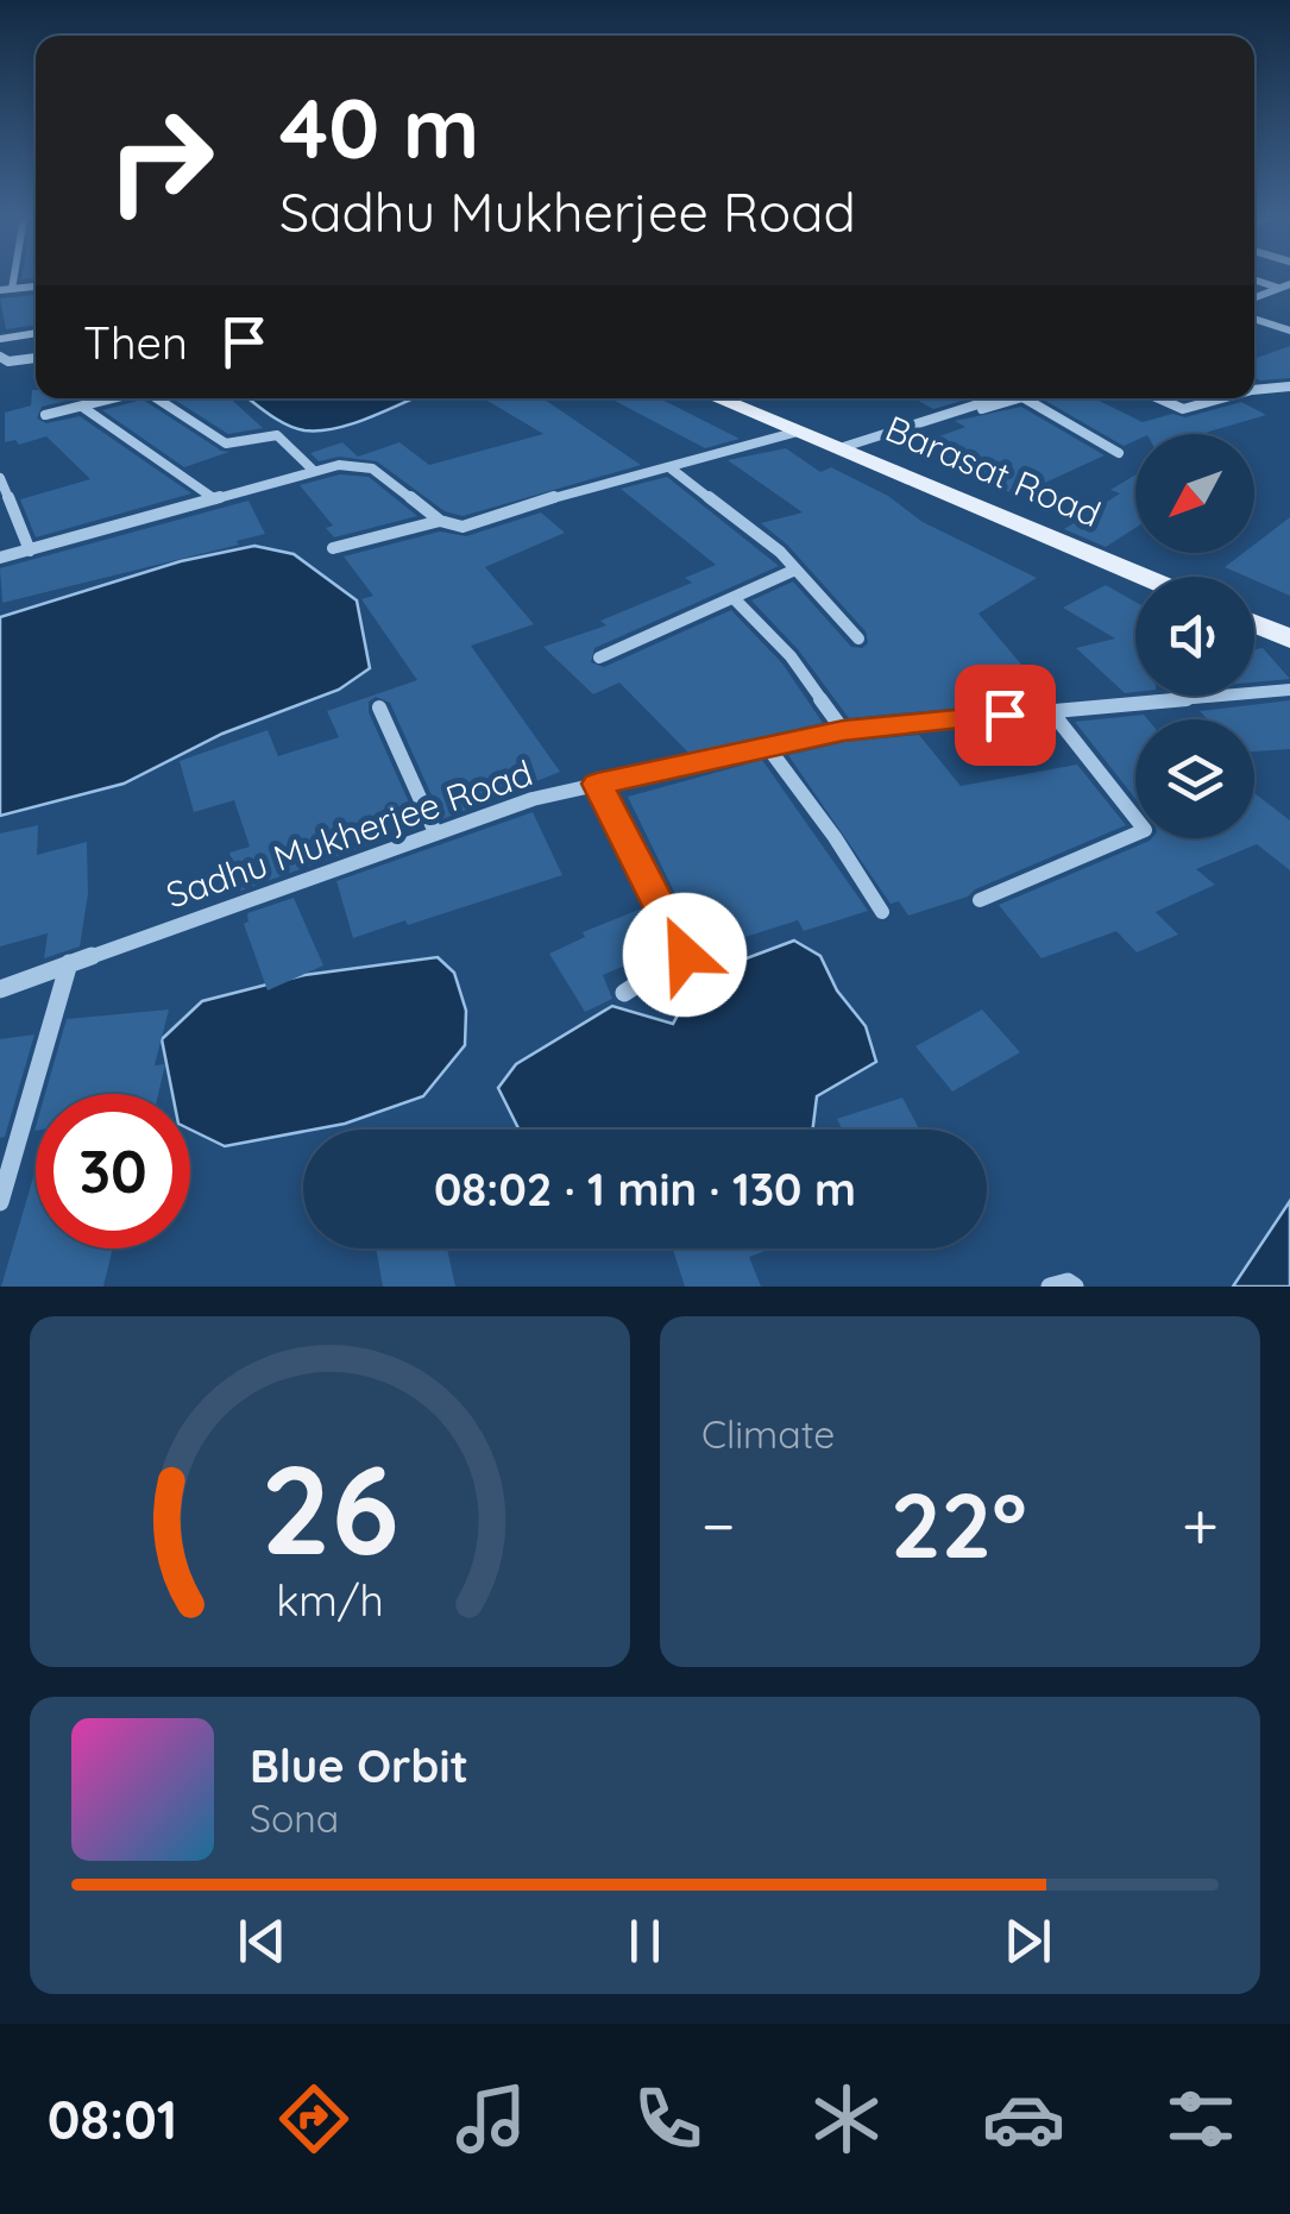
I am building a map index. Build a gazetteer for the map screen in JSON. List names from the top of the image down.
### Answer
{
  "streets": {
    "main road": ["Barasat Road"],
    "street": ["Sadhu Mukherjee Road"]
  },
  "north": "bottom left",
  "page": {
    "turn": ["40 m", "Sadhu Mukherjee Road"],
    "then": "Then",
    "limit": "30",
    "trip": "08:02 · 1 min · 130 m",
    "tile": "Climate",
    "heat": ["−", "22°", "+"],
    "song": ["Blue Orbit", "Sona"],
    "tabs": "08:01",
    "gauge": ["26", "km/h"]
  }
}
